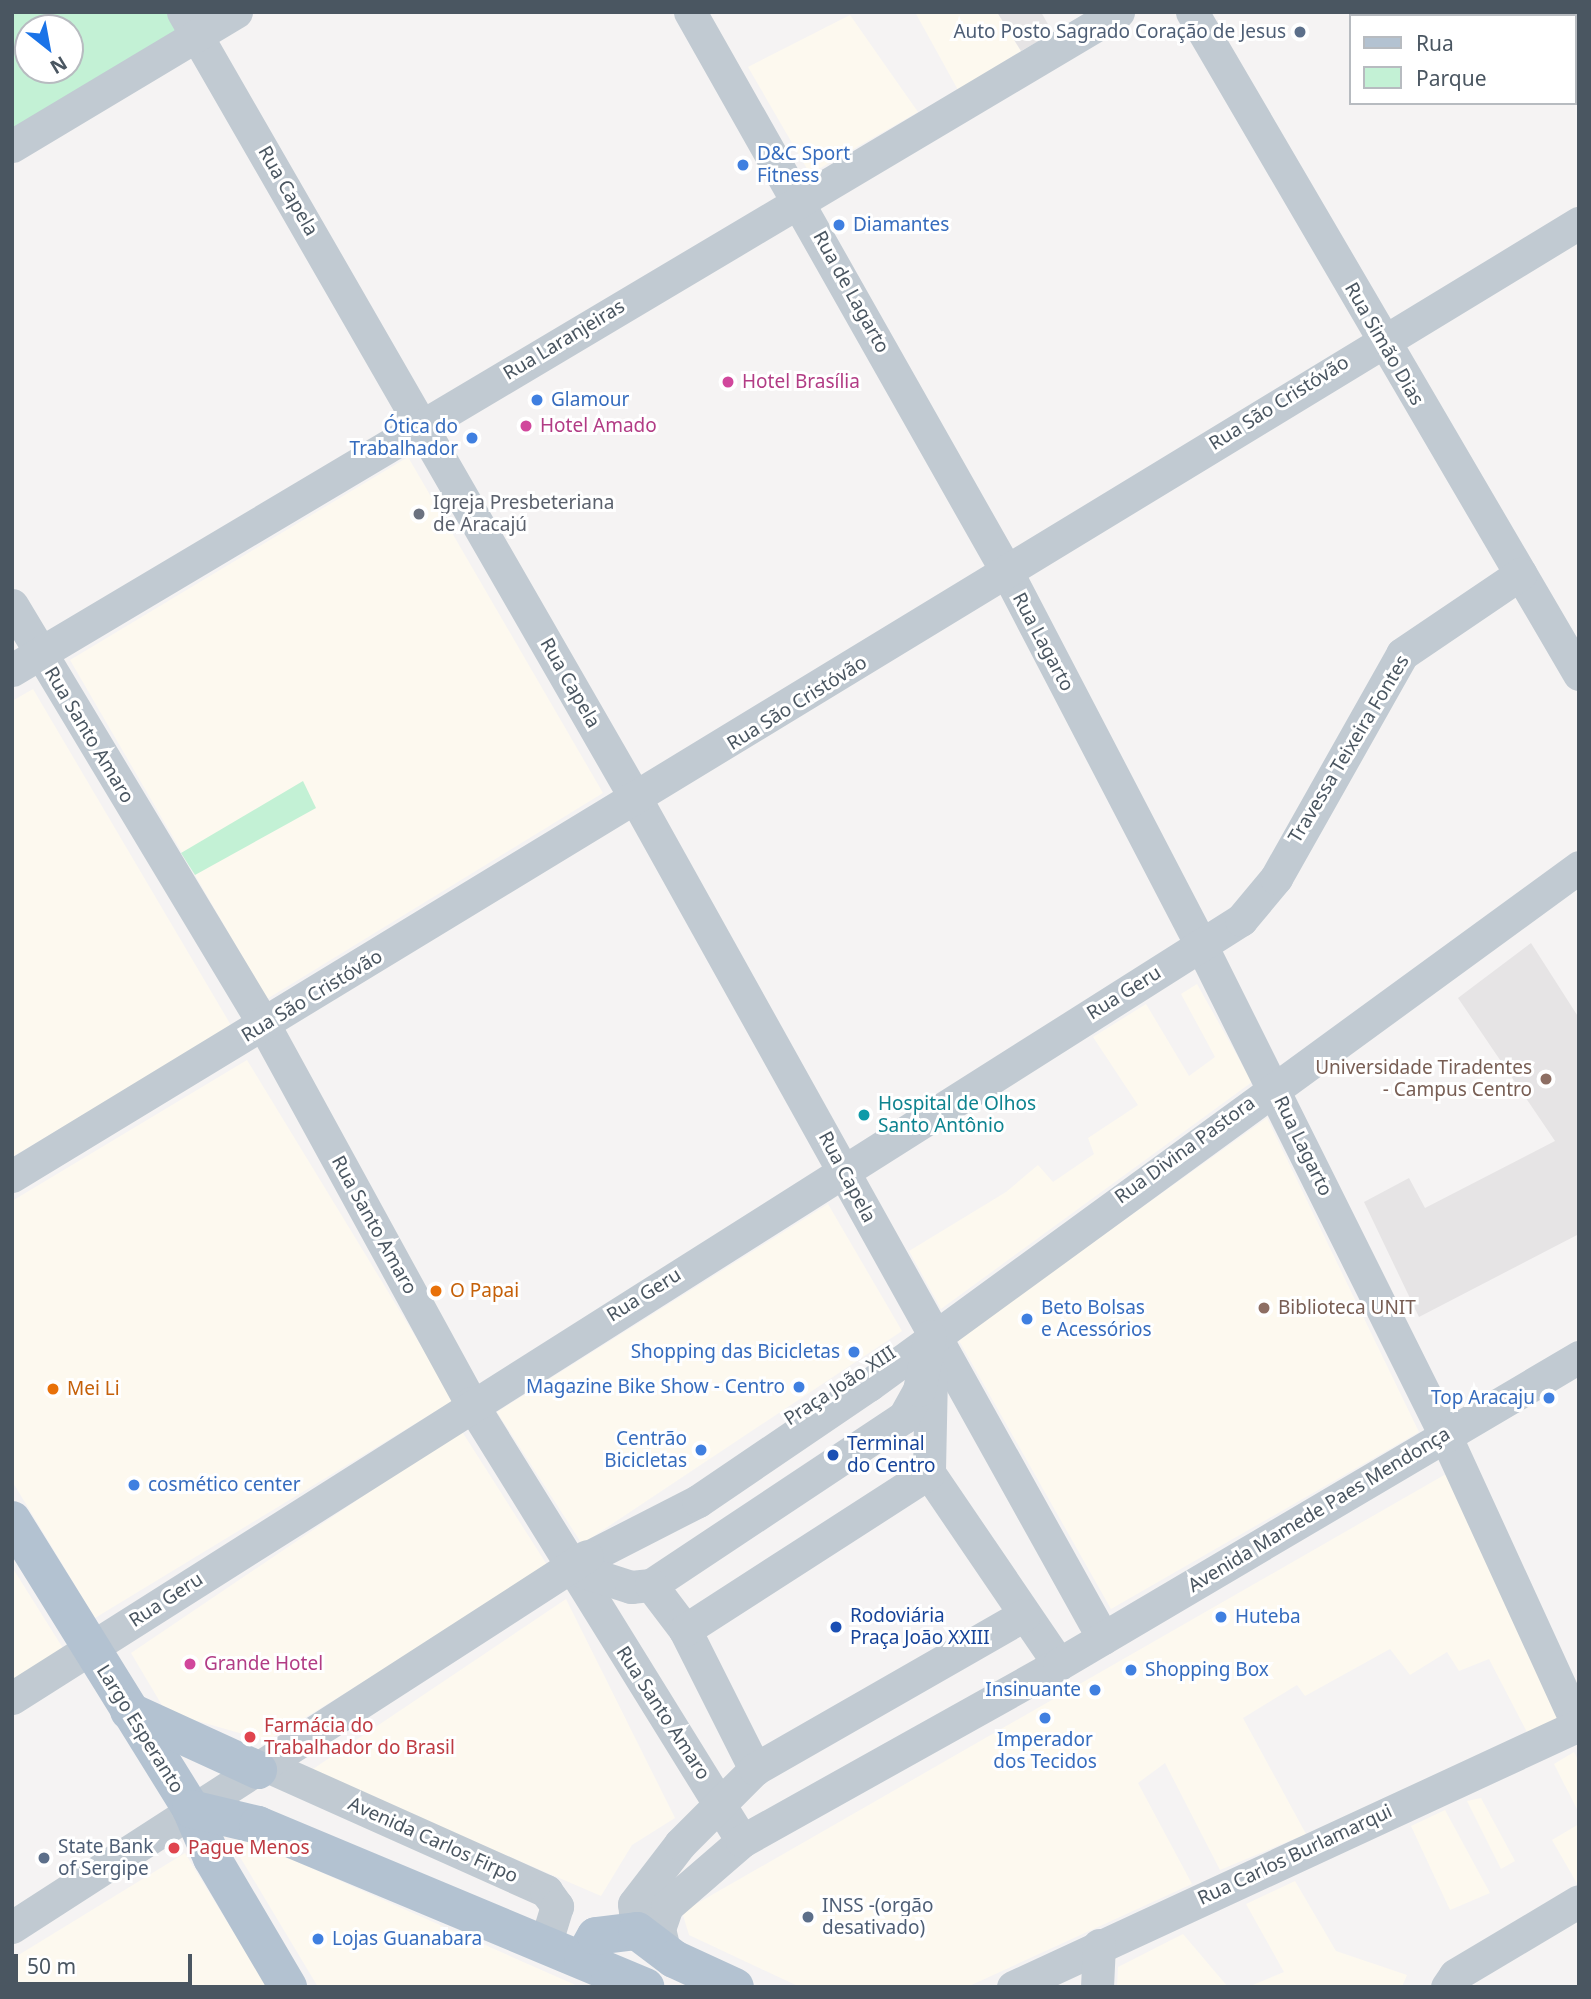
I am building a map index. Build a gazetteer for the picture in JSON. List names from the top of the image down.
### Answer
{
  "streets": {
    "main road": ["Largo Esperanto"],
    "street": [
      "Rua Capela",
      "Rua de Lagarto",
      "Rua Laranjeiras",
      "Rua Simão Dias",
      "Rua São Cristóvão",
      "Rua Lagarto",
      "Rua Santo Amaro",
      "Travessa Teixeira Fontes",
      "Rua Geru",
      "Rua Divina Pastora",
      "Praça João XIII",
      "Avenida Mamede Paes Mendonça",
      "Avenida Carlos Firpo",
      "Rua Carlos Burlamarqui"
    ]
  },
  "crossings": [
    ["Rua Capela", "Rua Laranjeiras"],
    ["Rua Capela", "Rua São Cristóvão"],
    ["Rua Capela", "Rua Geru"],
    ["Rua Capela", "Rua Divina Pastora"],
    ["Rua Capela", "Praça João XIII"],
    ["Rua de Lagarto", "Rua Laranjeiras"],
    ["Rua de Lagarto", "Rua São Cristóvão"],
    ["Rua de Lagarto", "Rua Lagarto"],
    ["Rua Laranjeiras", "Rua Santo Amaro"],
    ["Rua Simão Dias", "Rua São Cristóvão"],
    ["Rua Simão Dias", "Travessa Teixeira Fontes"],
    ["Rua São Cristóvão", "Rua Lagarto"],
    ["Rua São Cristóvão", "Rua Santo Amaro"],
    ["Rua Lagarto", "Travessa Teixeira Fontes"],
    ["Rua Lagarto", "Rua Geru"],
    ["Rua Lagarto", "Rua Divina Pastora"],
    ["Rua Lagarto", "Avenida Mamede Paes Mendonça"],
    ["Rua Lagarto", "Rua Carlos Burlamarqui"],
    ["Rua Santo Amaro", "Rua Geru"],
    ["Rua Santo Amaro", "Praça João XIII"],
    ["Travessa Teixeira Fontes", "Rua Geru"],
    ["Rua Geru", "Largo Esperanto"],
    ["Rua Divina Pastora", "Praça João XIII"],
    ["Praça João XIII", "Largo Esperanto"],
    ["Praça João XIII", "Avenida Carlos Firpo"]
  ],
  "places": [
    "Auto Posto Sagrado Coração de Jesus",
    "D&C Sport Fitness",
    "Diamantes",
    "Hotel Brasília",
    "Glamour",
    "Hotel Amado",
    "Ótica do Trabalhador",
    "Igreja Presbeteriana de Aracajú",
    "Universidade Tiradentes - Campus Centro",
    "Hospital de Olhos Santo Antônio",
    "O Papai",
    "Biblioteca UNIT",
    "Beto Bolsas e Acessórios",
    "Shopping das Bicicletas",
    "Magazine Bike Show - Centro",
    "Mei Li",
    "Top Aracaju",
    "Centrão Bicicletas",
    "Terminal do Centro",
    "cosmético center",
    "Huteba",
    "Rodoviária Praça João XXIII",
    "Grande Hotel",
    "Shopping Box",
    "Insinuante",
    "Imperador dos Tecidos",
    "Farmácia do Trabalhador do Brasil",
    "Pague Menos",
    "State Bank of Sergipe",
    "INSS -(orgão desativado)",
    "Lojas Guanabara"
  ],
  "legend": ["Rua", "Parque"],
  "scale_bar": "50 m",
  "north": "bottom right"
}
